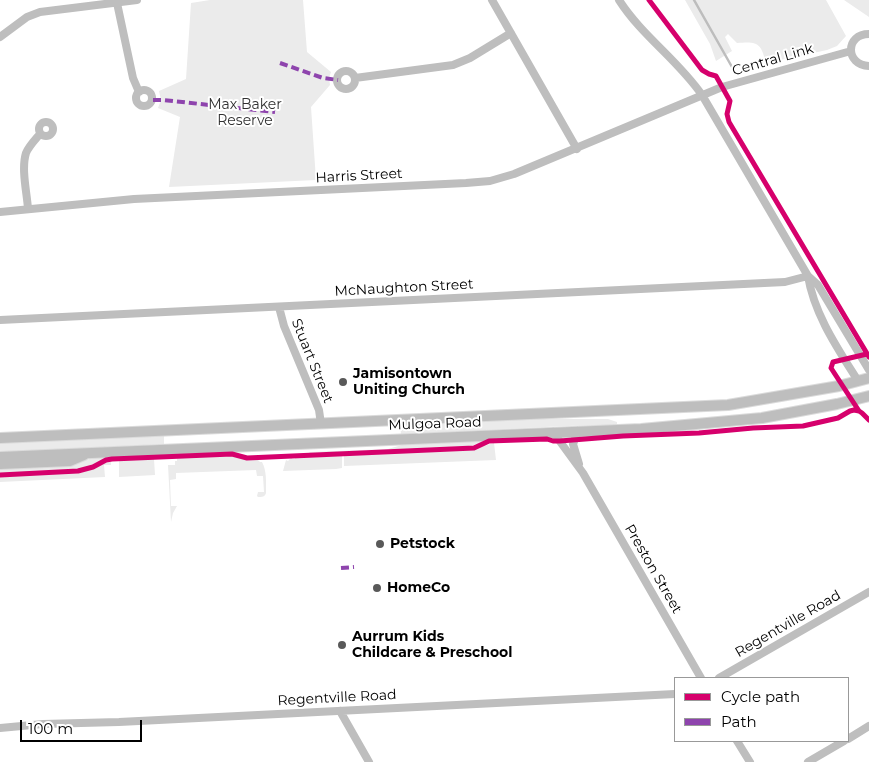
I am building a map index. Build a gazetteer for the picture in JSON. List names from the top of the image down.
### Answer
{
  "streets": {
    "main road": ["Mulgoa Road"],
    "street": [
      "Central Link",
      "Harris Street",
      "McNaughton Street",
      "Stuart Street",
      "Preston Street",
      "Regentville Road"
    ]
  },
  "crossings": [
    ["Central Link", "Harris Street"],
    ["McNaughton Street", "Stuart Street"],
    ["Stuart Street", "Mulgoa Road"],
    ["Mulgoa Road", "Preston Street"]
  ],
  "parks": ["Max Baker Reserve"],
  "places": [
    "Jamisontown Uniting Church",
    "Petstock",
    "HomeCo",
    "Aurrum Kids Childcare & Preschool"
  ],
  "legend": ["Cycle path", "Path"],
  "scale_bar": "100 m"
}
